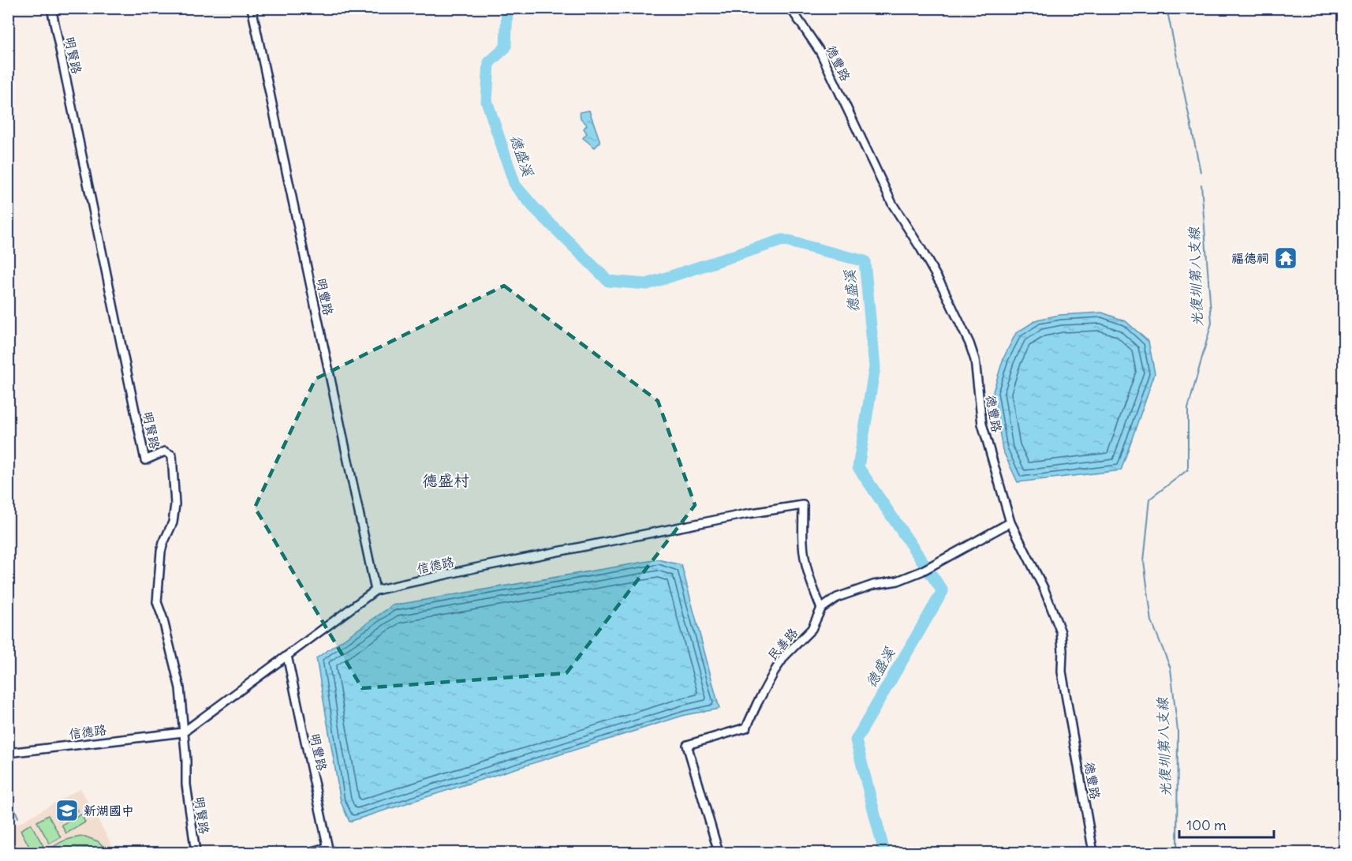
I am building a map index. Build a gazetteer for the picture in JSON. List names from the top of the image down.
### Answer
{
  "streets": {
    "street": [
      "明賢路",
      "德豐路",
      "明豐路",
      "信德路",
      "民善路"
    ]
  },
  "crossings": [
    ["明賢路", "信德路"],
    ["明豐路", "信德路"],
    ["信德路", "民善路"]
  ],
  "districts": ["德盛村"],
  "water": ["德盛溪", "光復圳第八支線"],
  "places": {
    "temple": ["福德祠"],
    "school or university": ["新湖國中"]
  },
  "scale_bar": "100 m"
}
